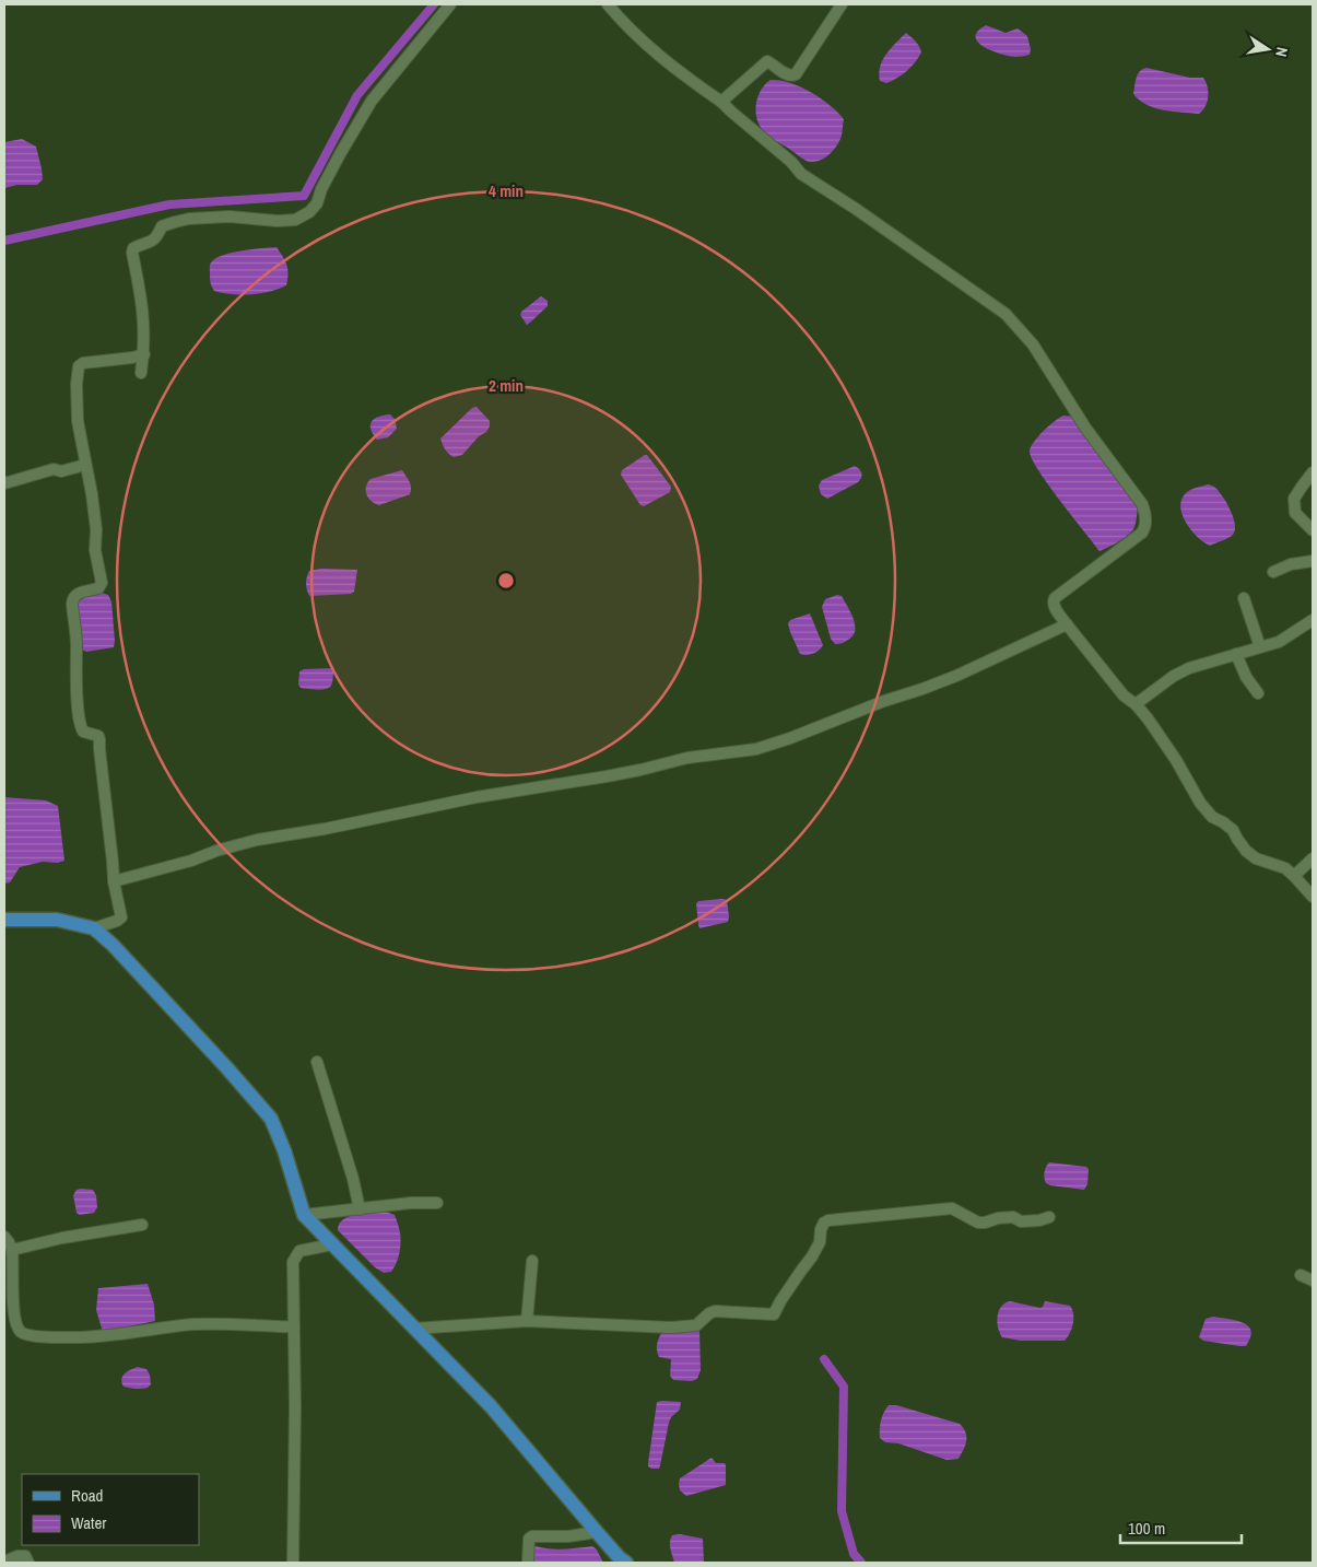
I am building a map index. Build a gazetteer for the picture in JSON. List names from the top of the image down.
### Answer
{
  "legend": ["Road", "Water"],
  "scale_bar": "100 m",
  "north": "right",
  "rings": ["4 min", "2 min"]
}
